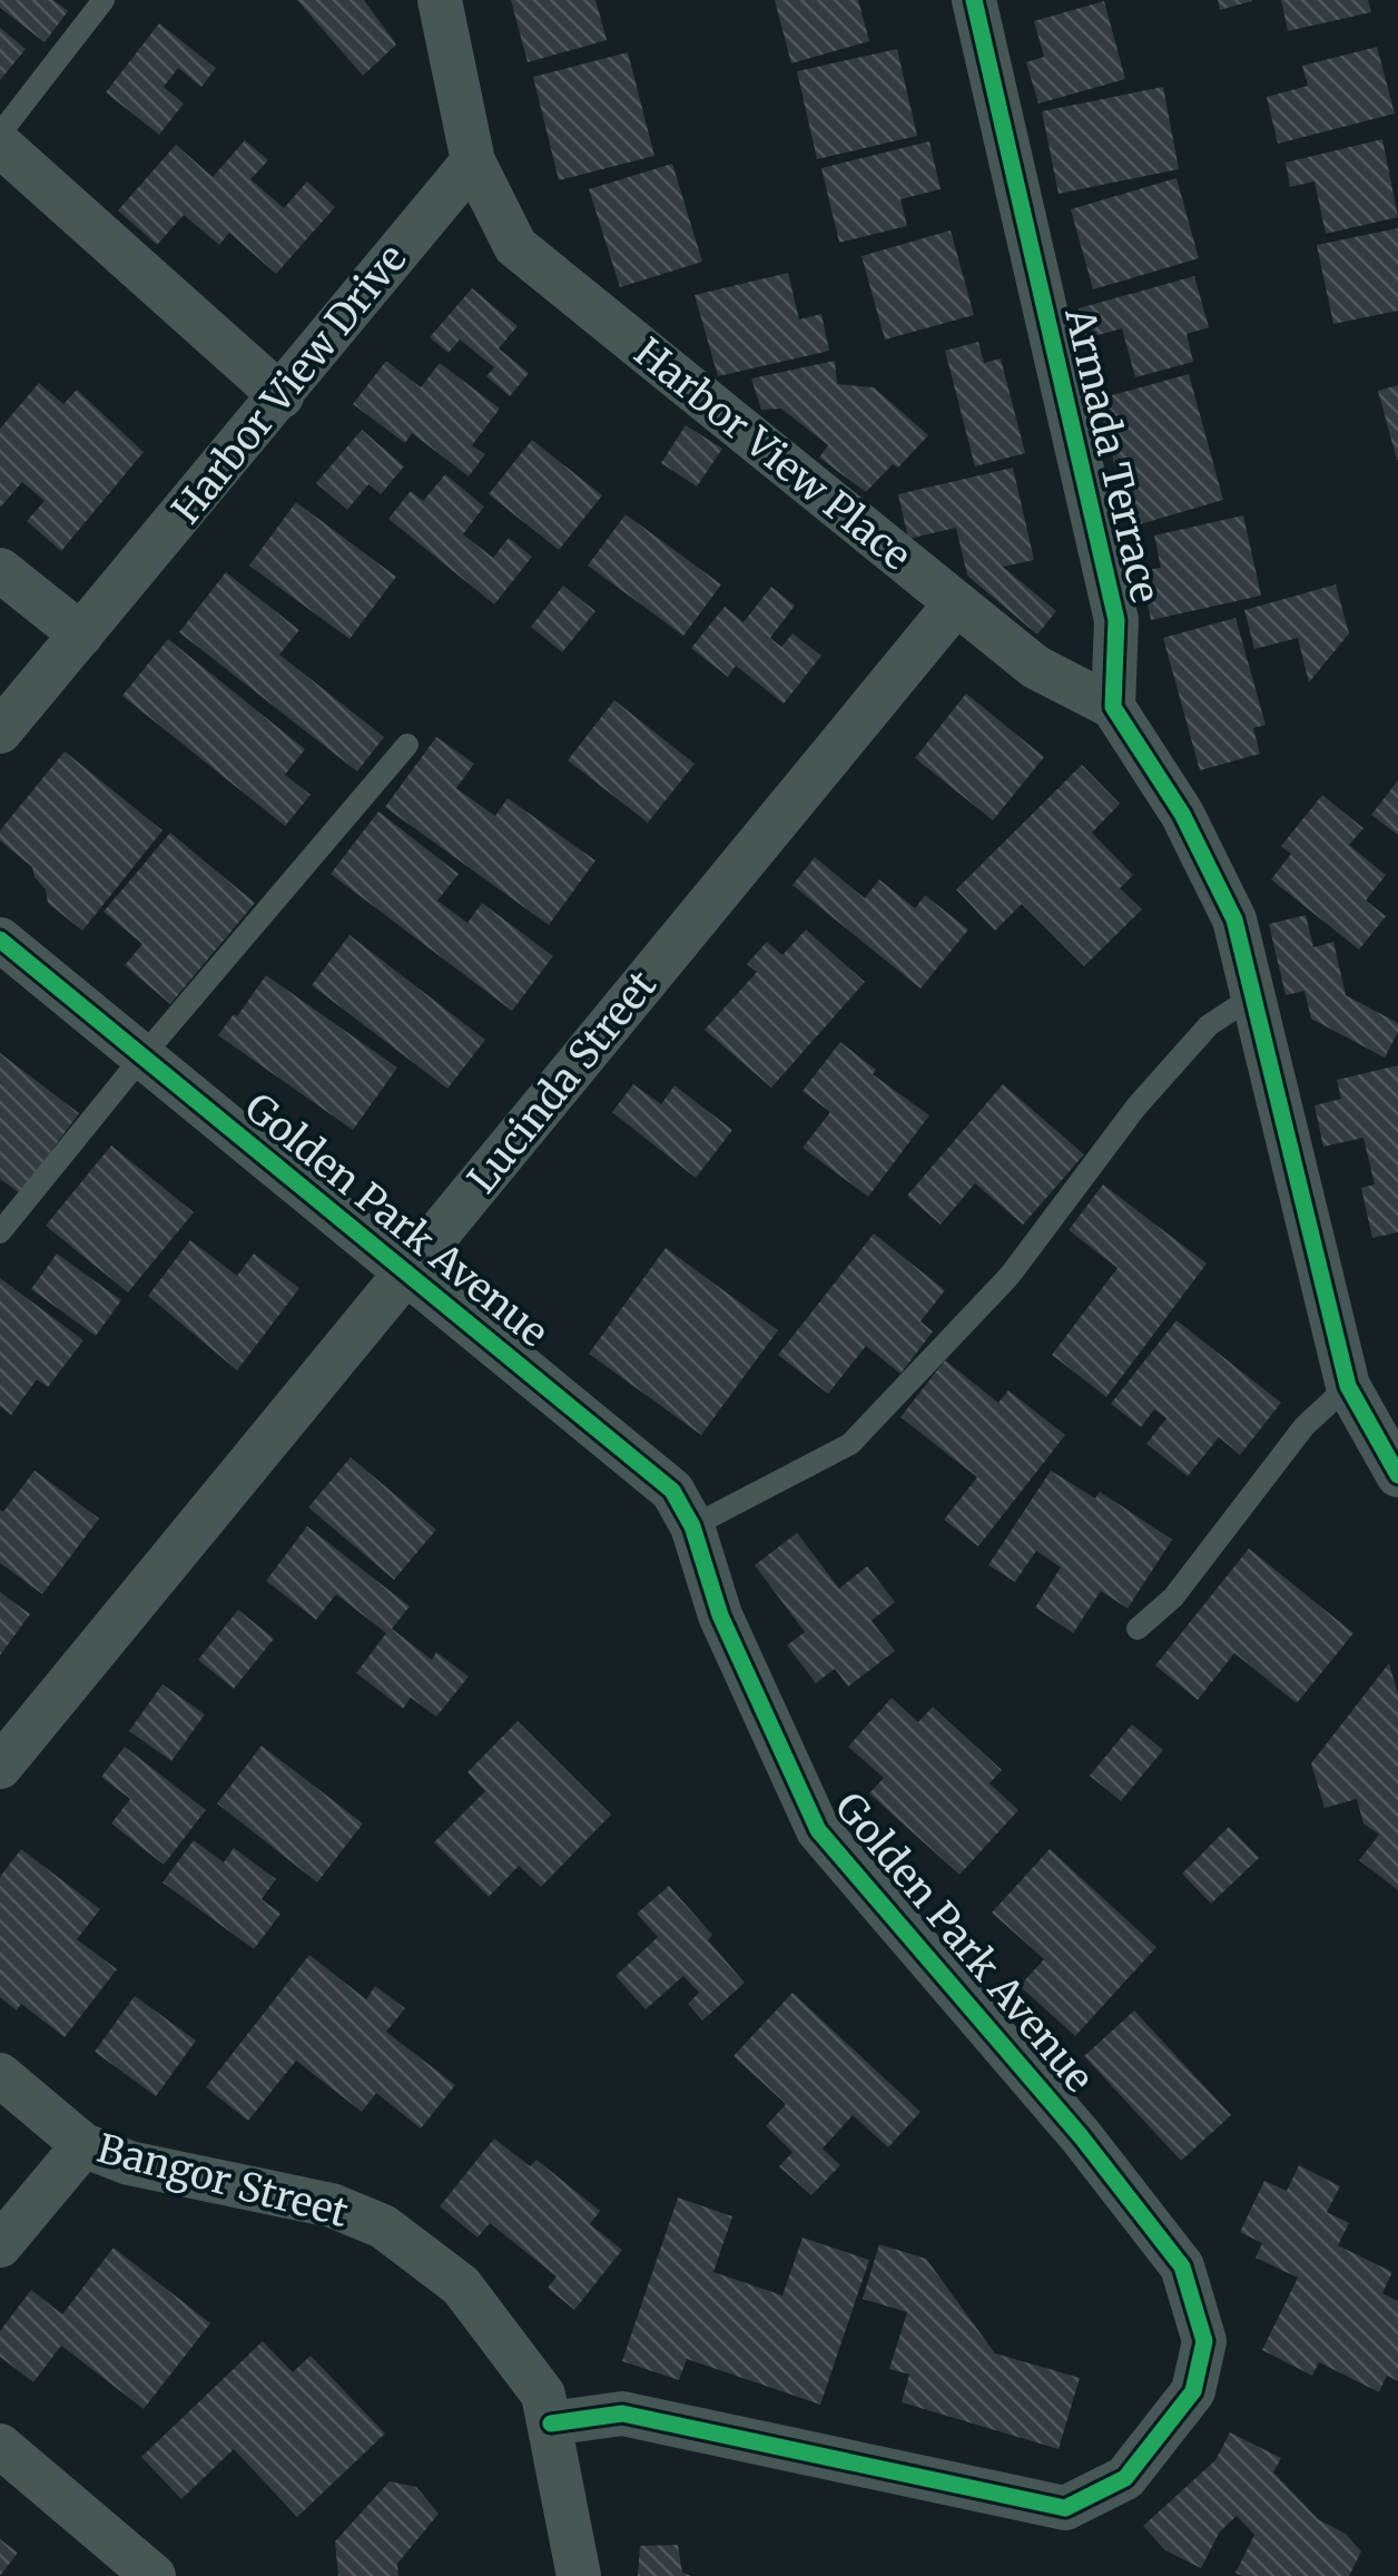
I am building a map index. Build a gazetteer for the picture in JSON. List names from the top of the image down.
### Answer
{
  "streets": {
    "street": [
      "Harbor View Drive",
      "Harbor View Place",
      "Armada Terrace",
      "Lucinda Street",
      "Golden Park Avenue",
      "Bangor Street"
    ]
  },
  "crossings": [
    ["Harbor View Drive", "Harbor View Place"],
    ["Harbor View Place", "Armada Terrace"],
    ["Harbor View Place", "Lucinda Street"],
    ["Lucinda Street", "Golden Park Avenue"],
    ["Golden Park Avenue", "Bangor Street"]
  ]
}
